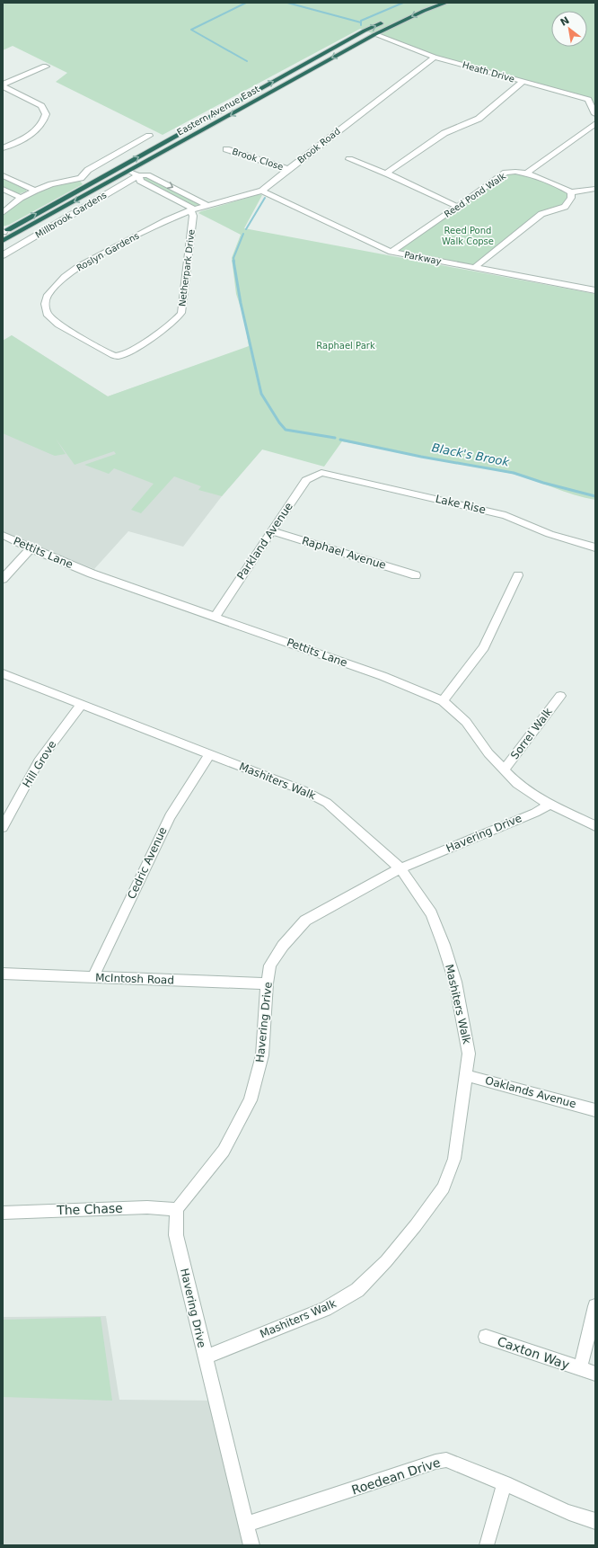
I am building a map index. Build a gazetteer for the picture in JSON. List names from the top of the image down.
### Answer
{
  "streets": {
    "highway": ["Eastern Avenue East"],
    "street": [
      "Heath Drive",
      "Brook Road",
      "Brook Close",
      "Reed Pond Walk",
      "Millbrook Gardens",
      "Roslyn Gardens",
      "Parkway",
      "Netherpark Drive",
      "Lake Rise",
      "Parkland Avenue",
      "Pettits Lane",
      "Raphael Avenue",
      "Sorrel Walk",
      "Hill Grove",
      "Mashiters Walk",
      "Havering Drive",
      "Cedric Avenue",
      "McIntosh Road",
      "Oaklands Avenue",
      "The Chase",
      "Caxton Way",
      "Roedean Drive"
    ]
  },
  "crossings": [
    ["Heath Drive", "Eastern Avenue East"],
    ["Heath Drive", "Brook Road"],
    ["Brook Road", "Brook Close"],
    ["Brook Road", "Roslyn Gardens"],
    ["Brook Road", "Parkway"],
    ["Brook Road", "Netherpark Drive"],
    ["Reed Pond Walk", "Parkway"],
    ["Roslyn Gardens", "Netherpark Drive"],
    ["Lake Rise", "Parkland Avenue"],
    ["Parkland Avenue", "Pettits Lane"],
    ["Parkland Avenue", "Raphael Avenue"],
    ["Pettits Lane", "Sorrel Walk"],
    ["Pettits Lane", "Havering Drive"],
    ["Hill Grove", "Mashiters Walk"],
    ["Mashiters Walk", "Havering Drive"],
    ["Mashiters Walk", "Cedric Avenue"],
    ["Mashiters Walk", "Oaklands Avenue"],
    ["Havering Drive", "McIntosh Road"],
    ["Havering Drive", "The Chase"],
    ["Havering Drive", "Roedean Drive"],
    ["Cedric Avenue", "McIntosh Road"]
  ],
  "water": ["Black's Brook"],
  "parks": ["Reed Pond Walk Copse", "Raphael Park"],
  "north": "top left"
}
